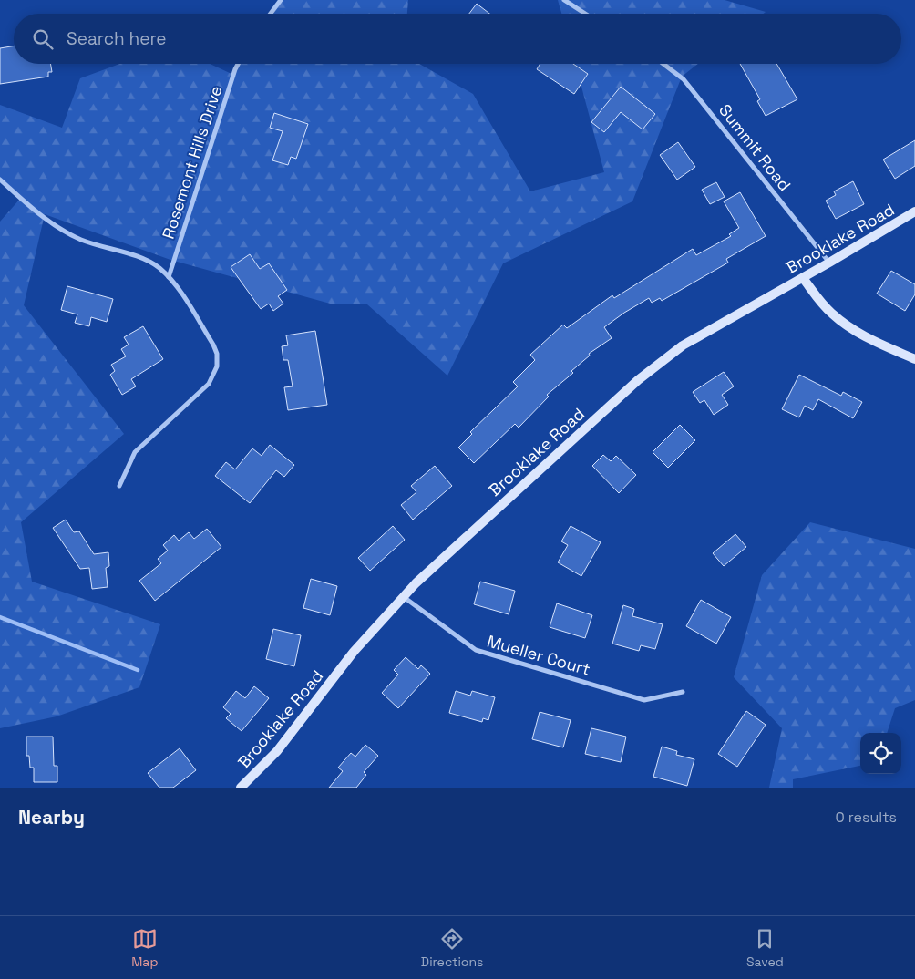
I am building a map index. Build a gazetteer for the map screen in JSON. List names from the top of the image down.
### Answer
{
  "streets": {
    "street": [
      "Summit Road",
      "Rosemont Hills Drive",
      "Brooklake Road",
      "Mueller Court"
    ]
  },
  "crossings": [
    ["Summit Road", "Brooklake Road"],
    ["Brooklake Road", "Mueller Court"]
  ],
  "page": {
    "search": "Search here",
    "heading": ["Nearby", "0 results"],
    "nav": ["Map", "Directions", "Saved"]
  }
}
